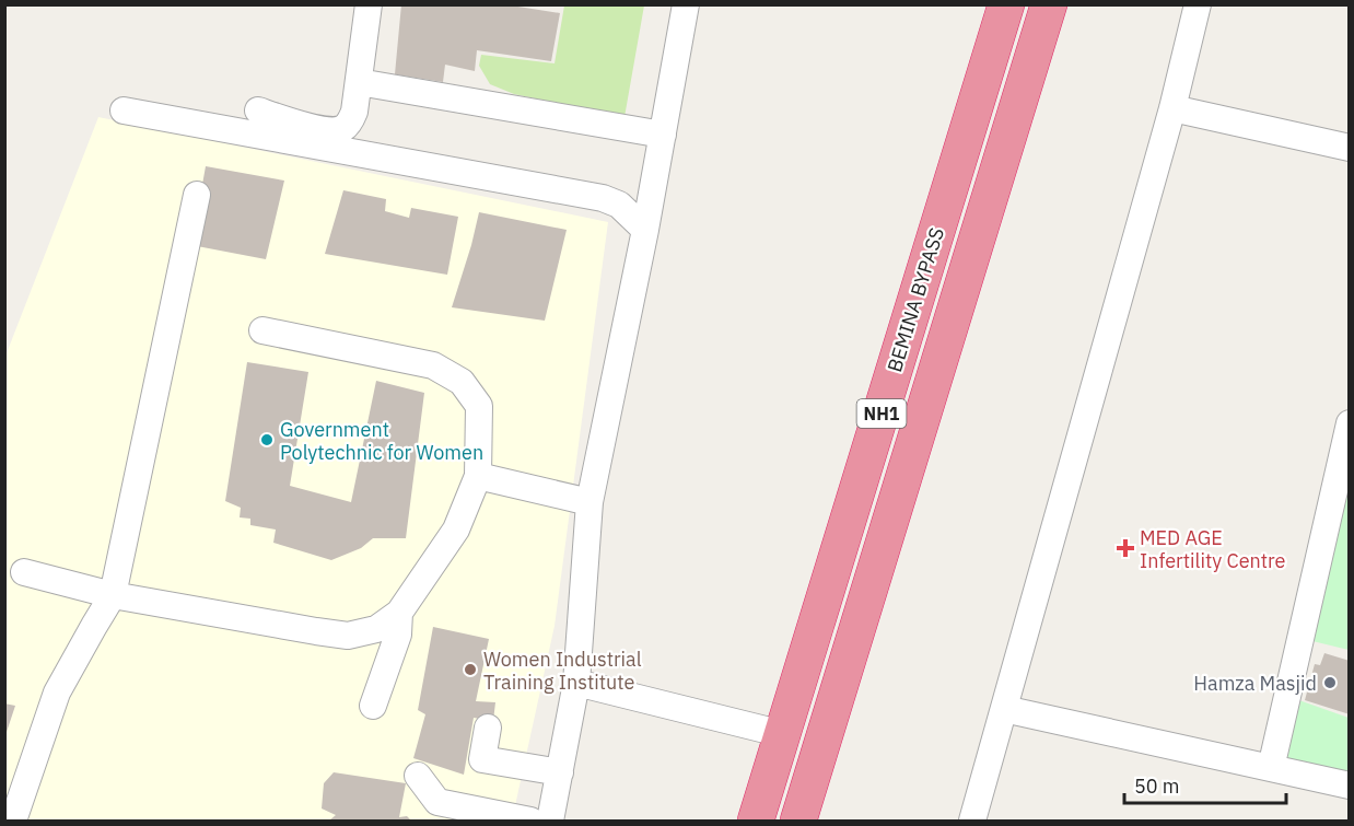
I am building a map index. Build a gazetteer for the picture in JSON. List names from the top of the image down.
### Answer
{
  "streets": {
    "highway": ["BEMINA BYPASS", "NH1"]
  },
  "places": {
    "other": ["Government Polytechnic for Women", "Women Industrial Training Institute", "Hamza Masjid"],
    "health": ["MED AGE Infertility Centre"]
  },
  "scale_bar": "50 m"
}
